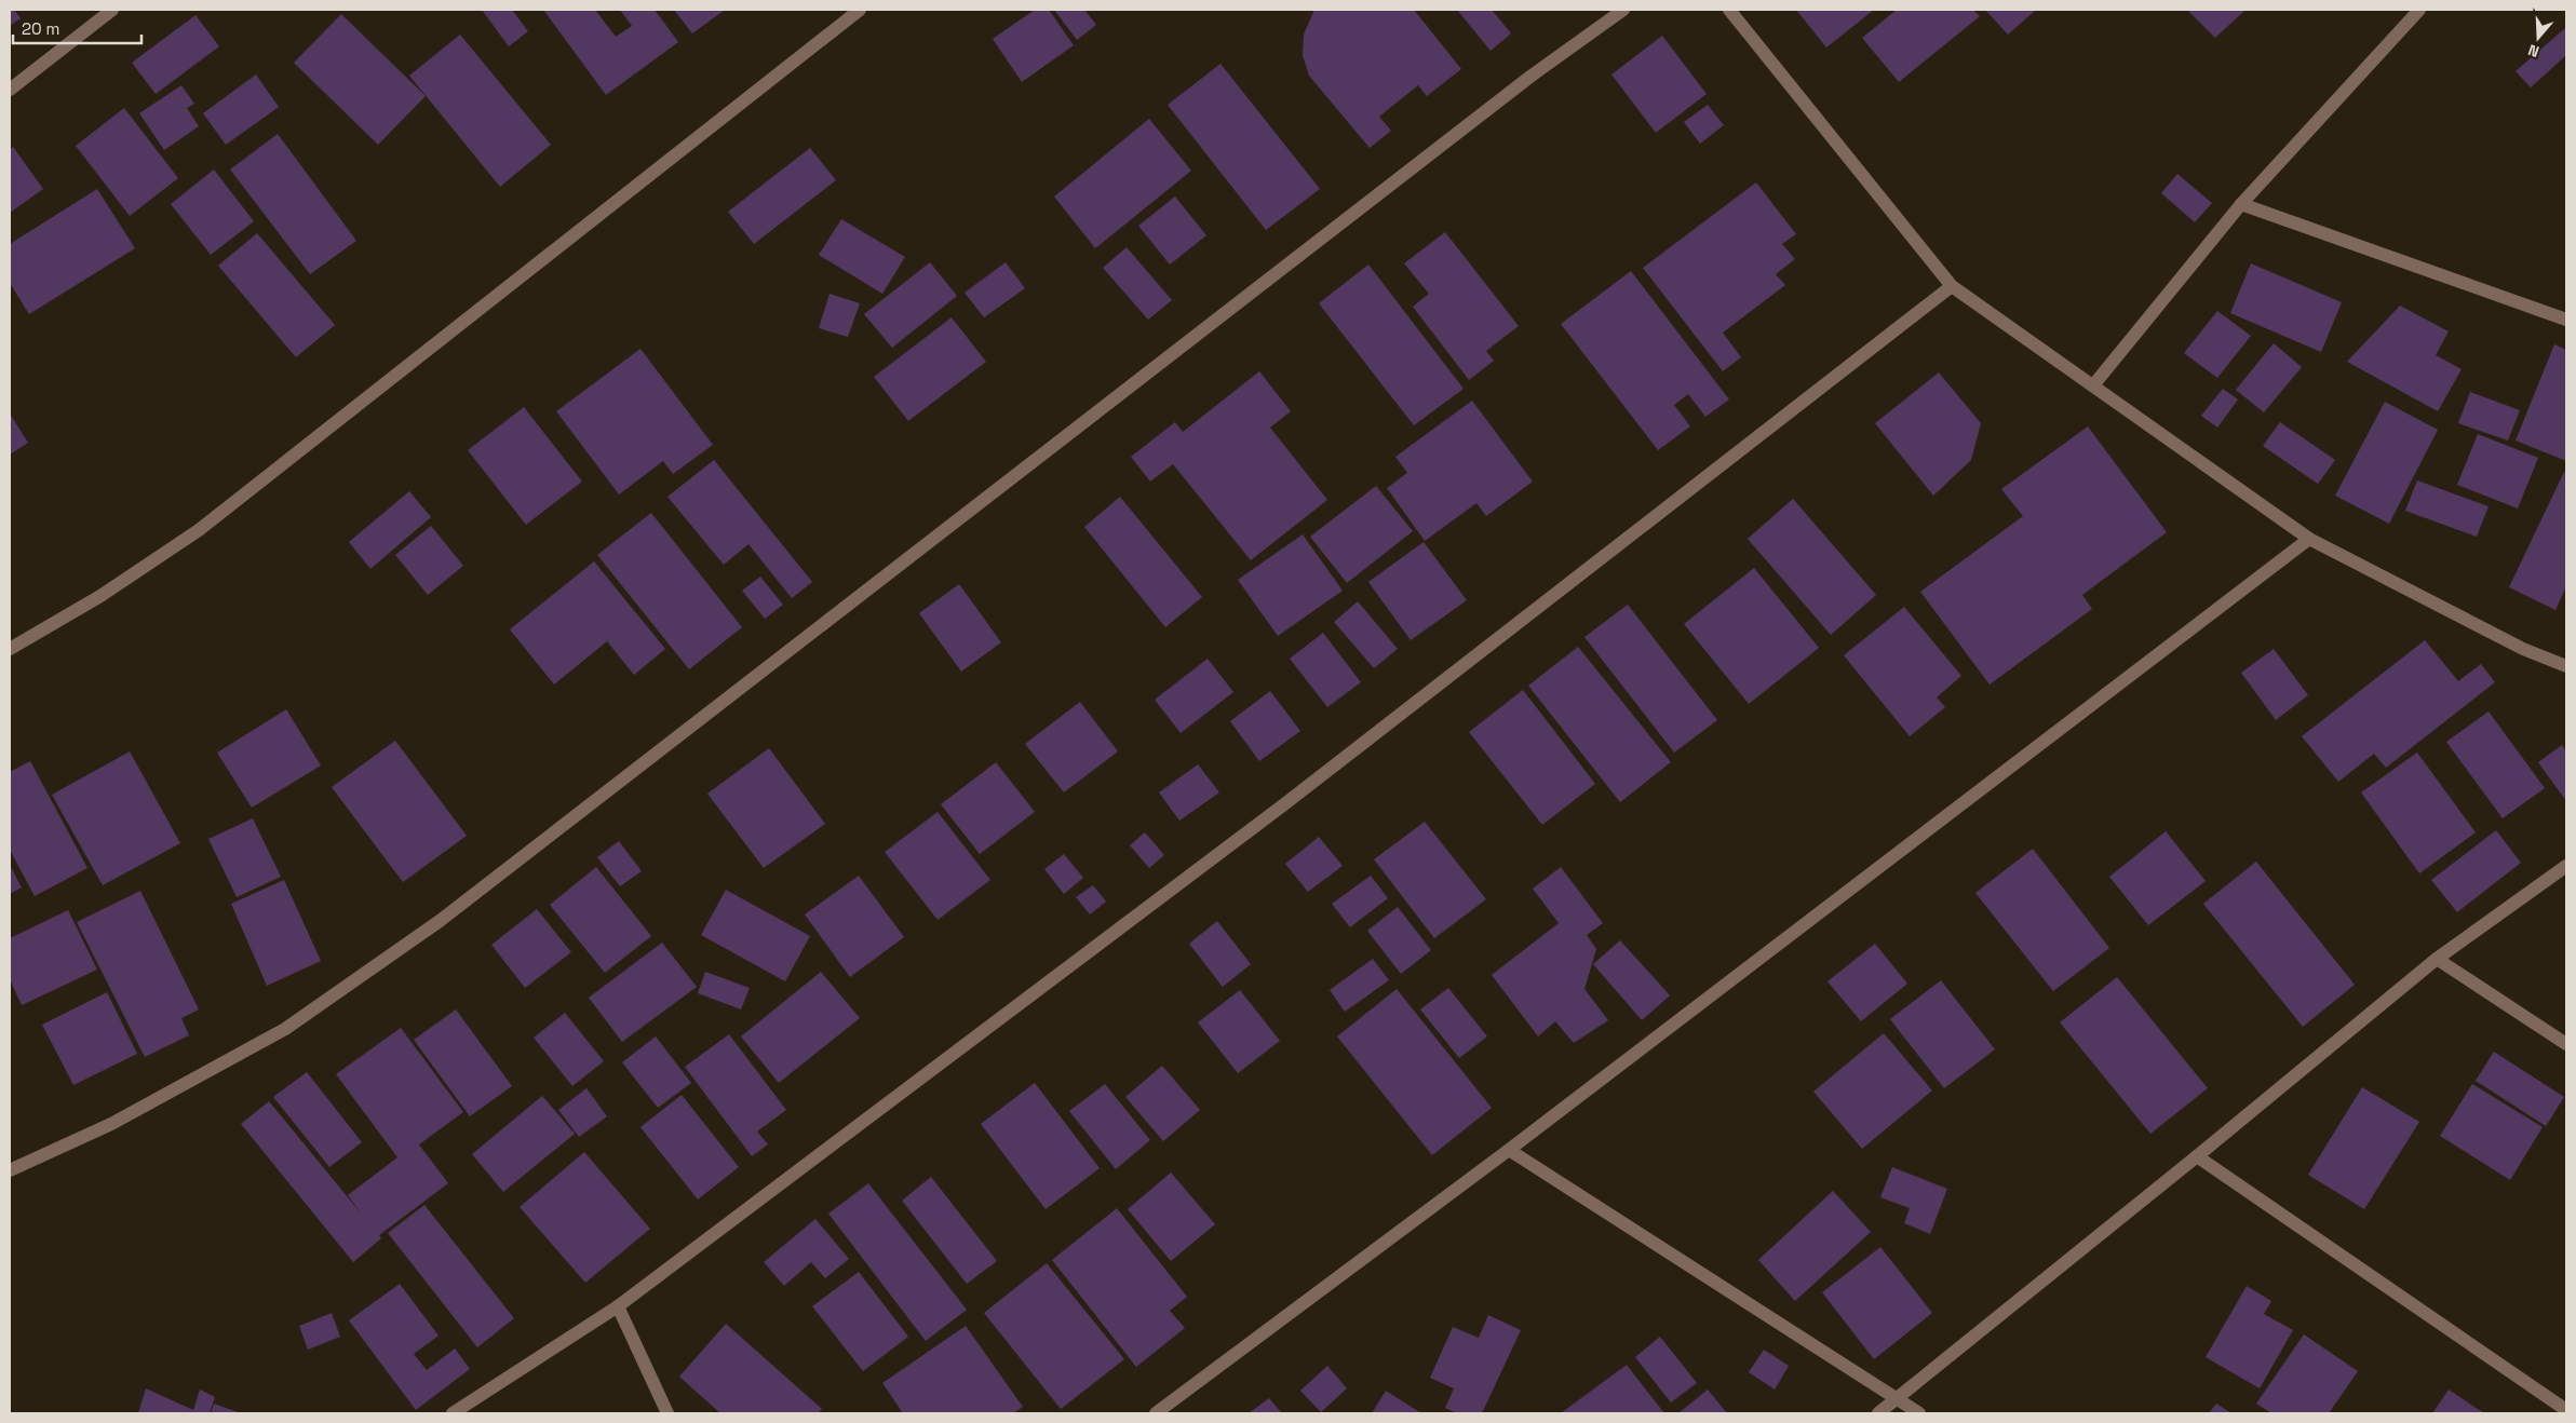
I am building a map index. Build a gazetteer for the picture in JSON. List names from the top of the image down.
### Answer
{
  "scale_bar": "20 m",
  "north": "bottom"
}
